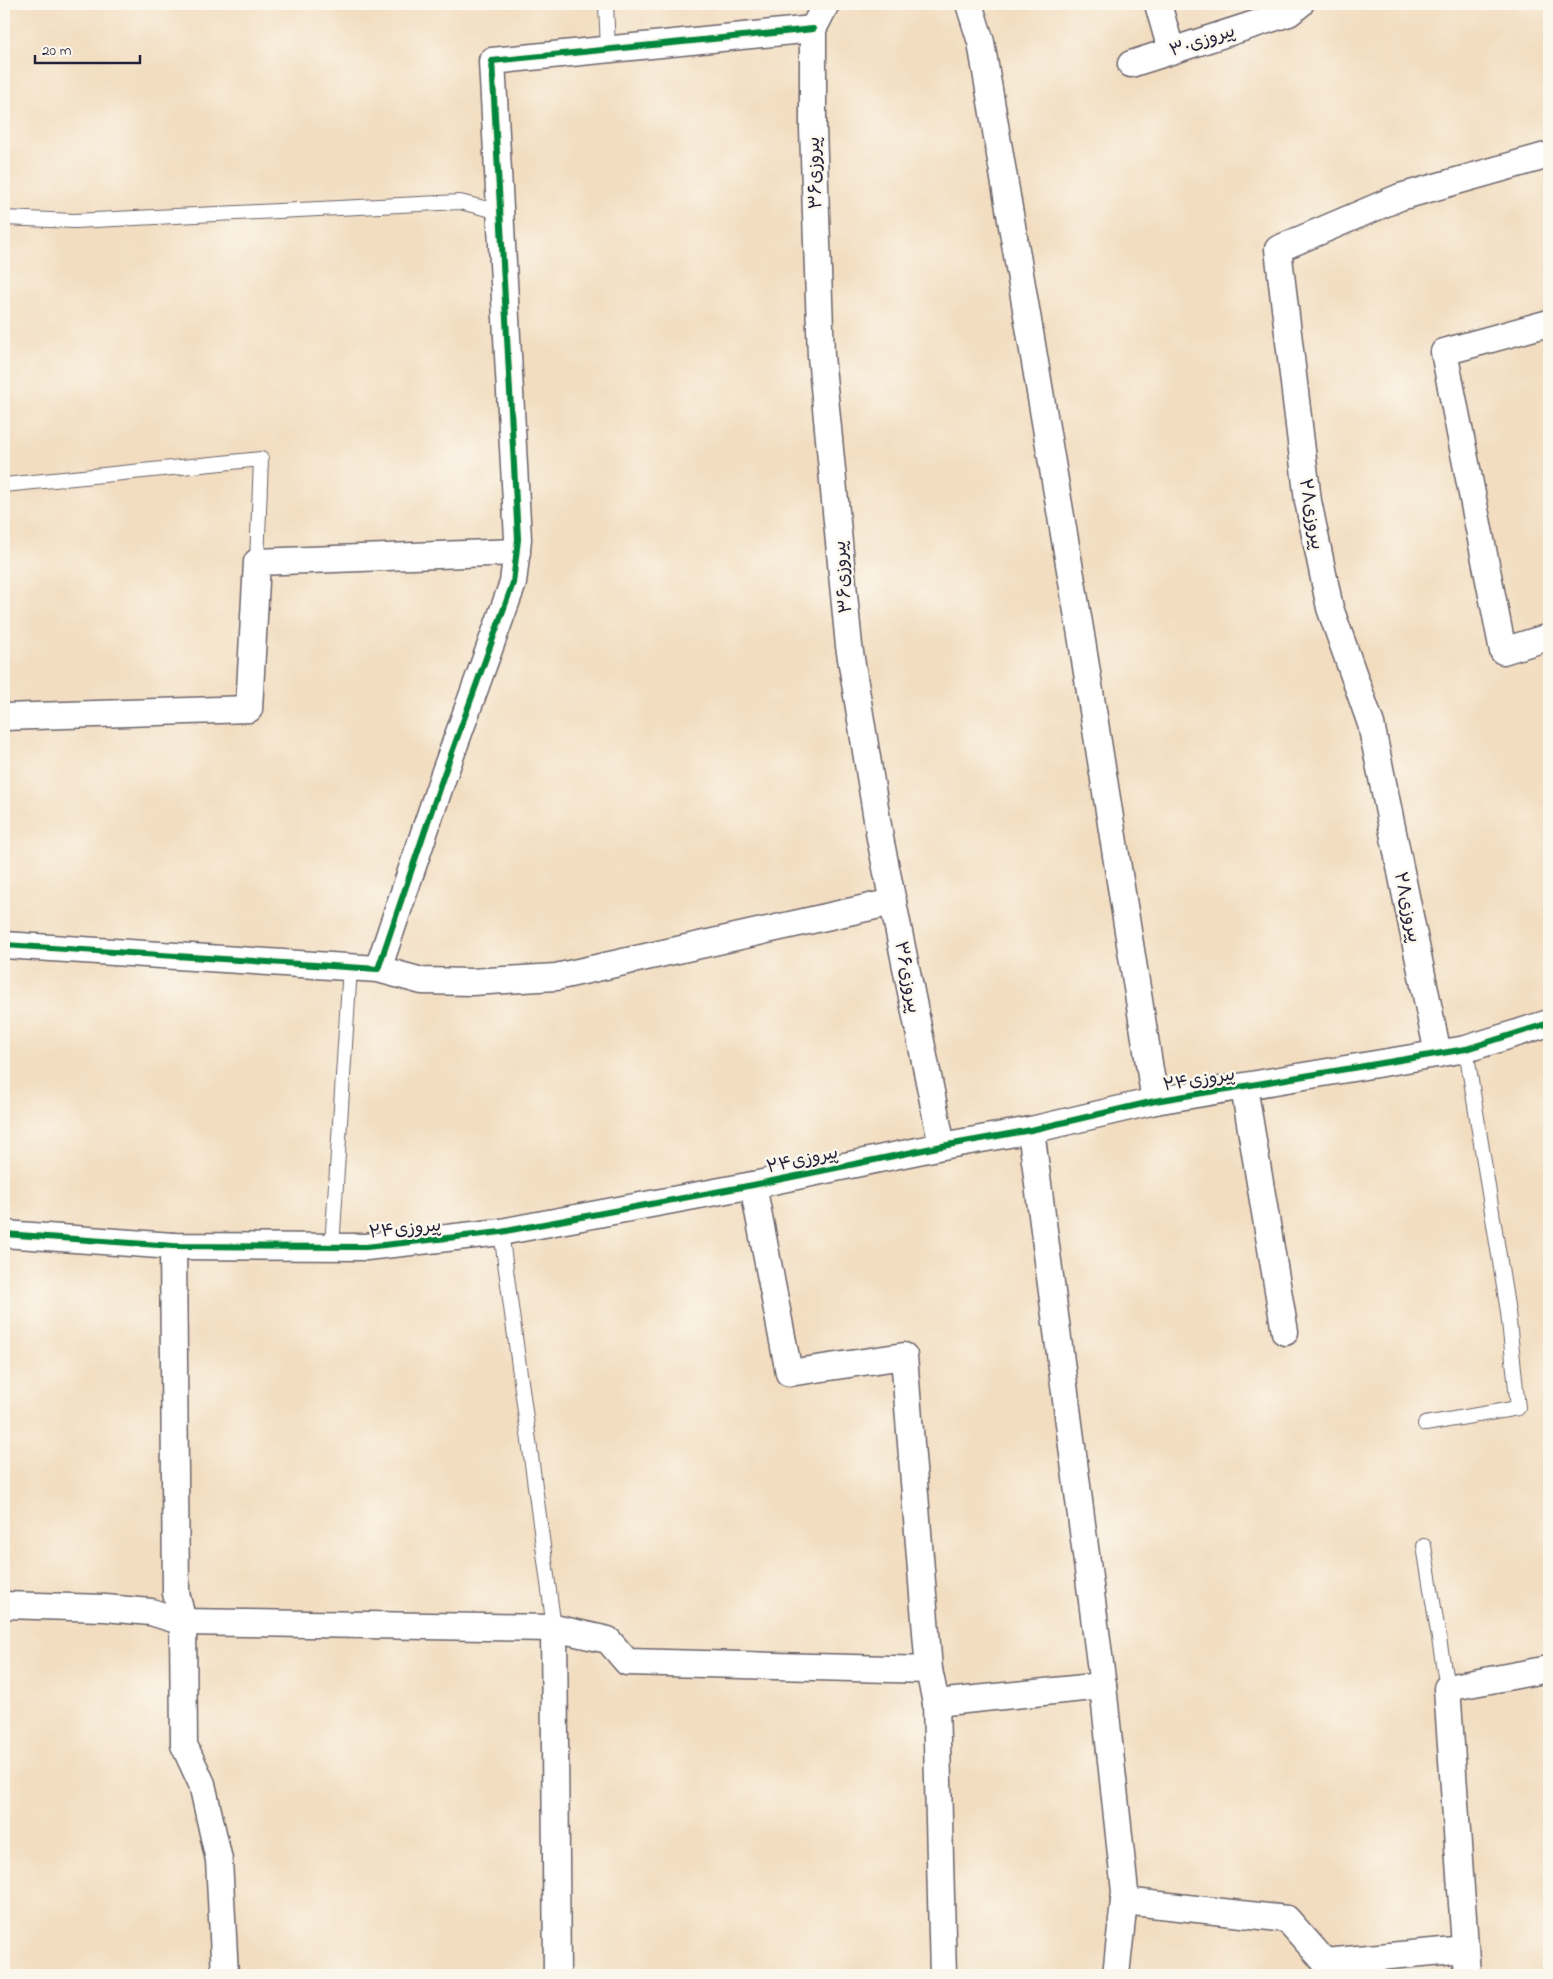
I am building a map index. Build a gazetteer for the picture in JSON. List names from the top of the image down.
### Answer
{
  "streets": {
    "street": [
      "پیروزی۳۰",
      "پیروزی۳۶",
      "پیروزی۲۸",
      "پیروزی۲۴"
    ]
  },
  "crossings": [
    ["پیروزی۳۶", "پیروزی۲۴"],
    ["پیروزی۲۸", "پیروزی۲۴"]
  ],
  "scale_bar": "20 m"
}
